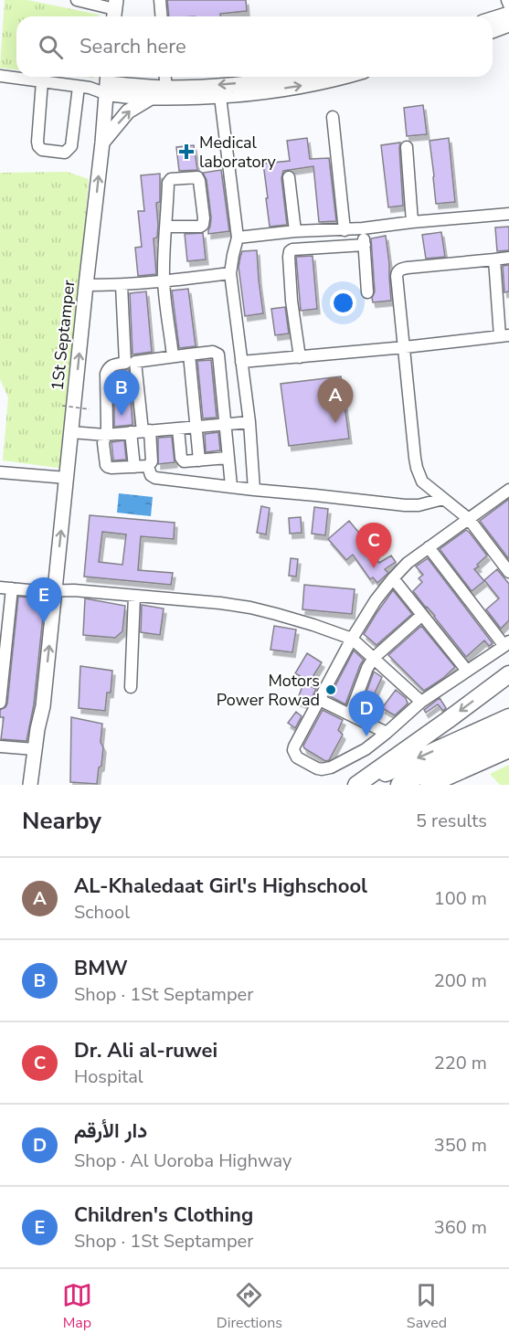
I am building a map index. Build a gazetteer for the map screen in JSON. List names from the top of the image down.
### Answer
{
  "streets": {
    "main road": ["1St Septamper"]
  },
  "one_way": ["1St Septamper"],
  "places": {
    "health": ["Medical laboratory"],
    "other": ["Motors Power Rowad"]
  },
  "page": {
    "search": "Search here",
    "pins": [
      "B",
      "A",
      "C",
      "E",
      "D"
    ],
    "heading": ["Nearby", "5 results"],
    "list": [
      {
        "mark": "A",
        "name": "AL-Khaledaat Girl's Highschool",
        "note": "School",
        "value": "100 m"
      },
      {
        "mark": "B",
        "name": "BMW",
        "note": "Shop · 1St Septamper",
        "value": "200 m"
      },
      {
        "mark": "C",
        "name": "Dr. Ali al-ruwei",
        "note": "Hospital",
        "value": "220 m"
      },
      {
        "mark": "D",
        "name": "دار الأرقم",
        "note": "Shop · Al Uoroba Highway",
        "value": "350 m"
      },
      {
        "mark": "E",
        "name": "Children's Clothing",
        "note": "Shop · 1St Septamper",
        "value": "360 m"
      }
    ],
    "nav": ["Map", "Directions", "Saved"]
  }
}
